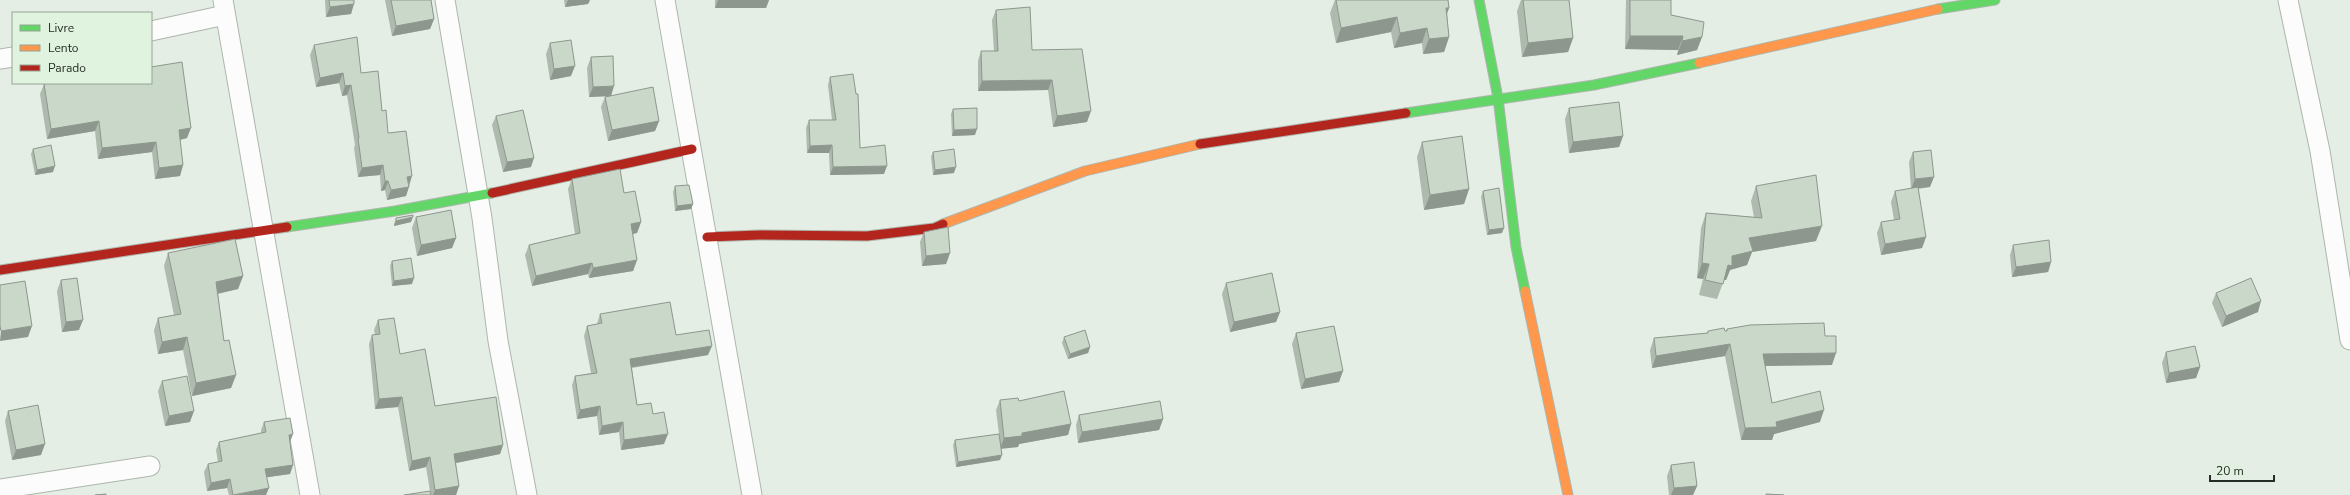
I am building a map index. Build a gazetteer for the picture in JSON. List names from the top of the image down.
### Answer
{
  "legend": ["Livre", "Lento", "Parado"],
  "scale_bar": "20 m"
}
